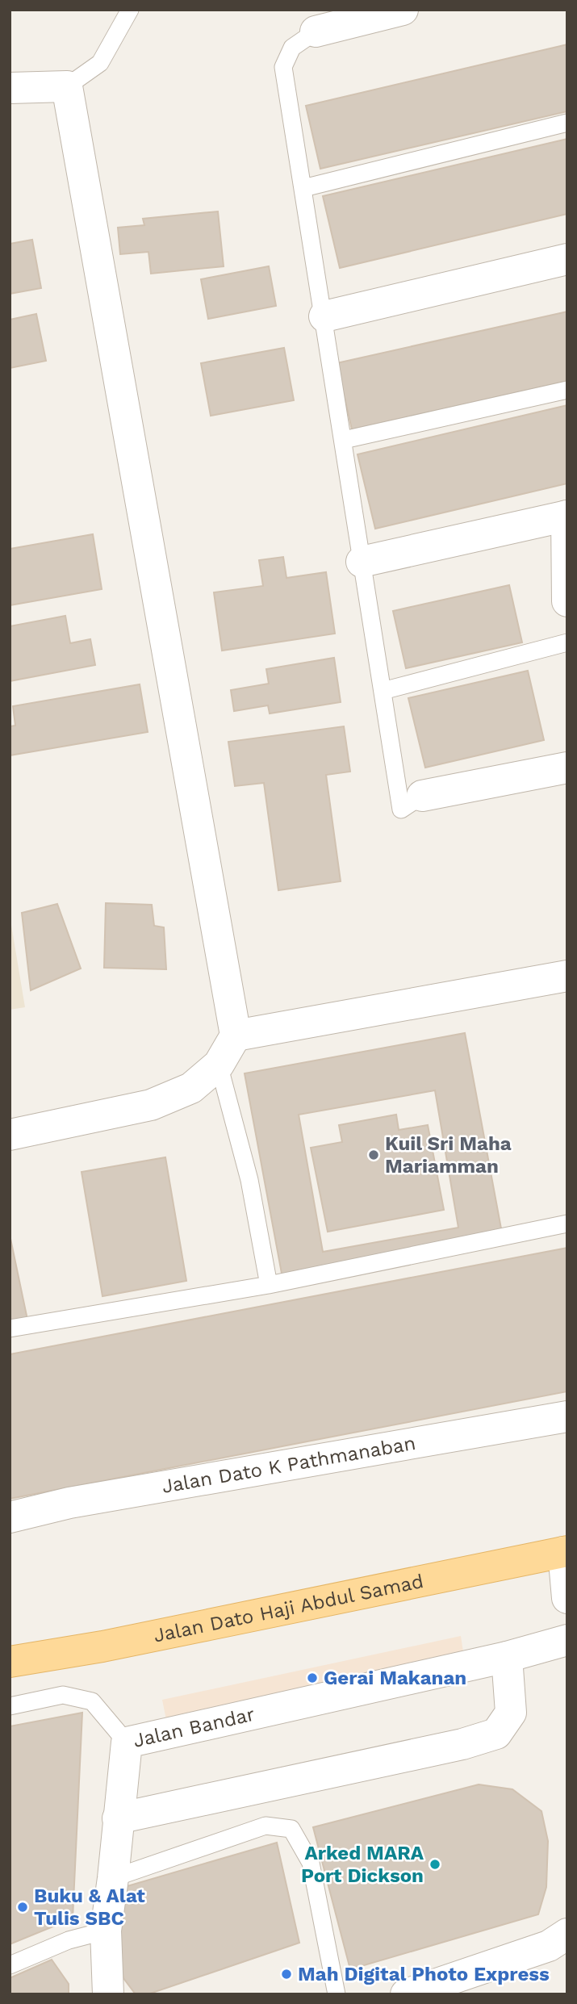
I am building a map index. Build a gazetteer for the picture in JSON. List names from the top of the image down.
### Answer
{
  "streets": {
    "main road": ["Jalan Dato Haji Abdul Samad"],
    "street": ["Jalan Dato K Pathmanaban", "Jalan Bandar"]
  },
  "places": [
    "Kuil Sri Maha Mariamman",
    "Gerai Makanan",
    "Arked MARA Port Dickson",
    "Buku & Alat Tulis SBC",
    "Mah Digital Photo Express"
  ]
}
